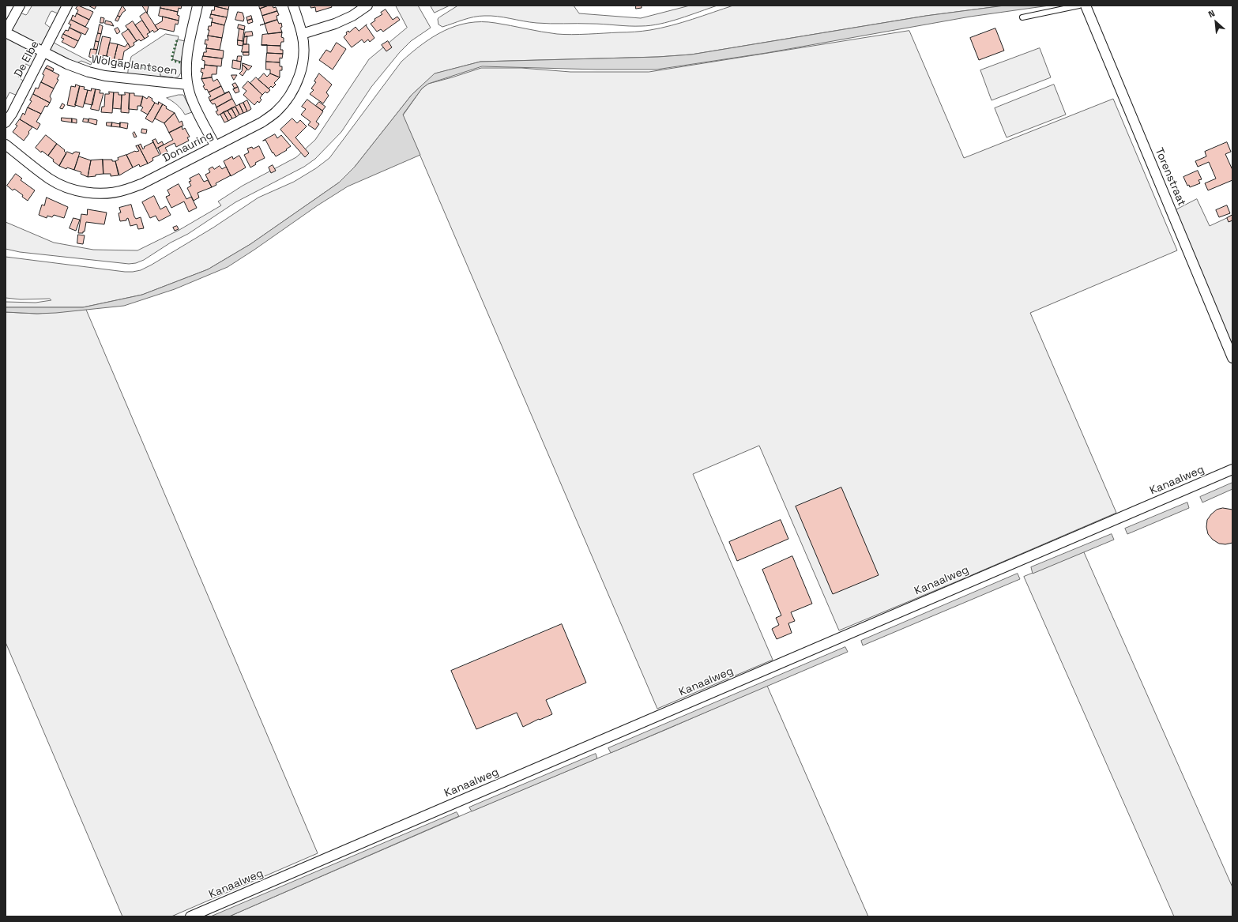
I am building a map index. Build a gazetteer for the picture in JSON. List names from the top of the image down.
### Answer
{
  "streets": {
    "street": [
      "De Elbe",
      "Wolgaplantsoen",
      "Donauring",
      "Torenstraat",
      "Kanaalweg"
    ]
  },
  "crossings": [
    ["De Elbe", "Wolgaplantsoen"],
    ["Wolgaplantsoen", "Donauring"]
  ],
  "north": "top left"
}
